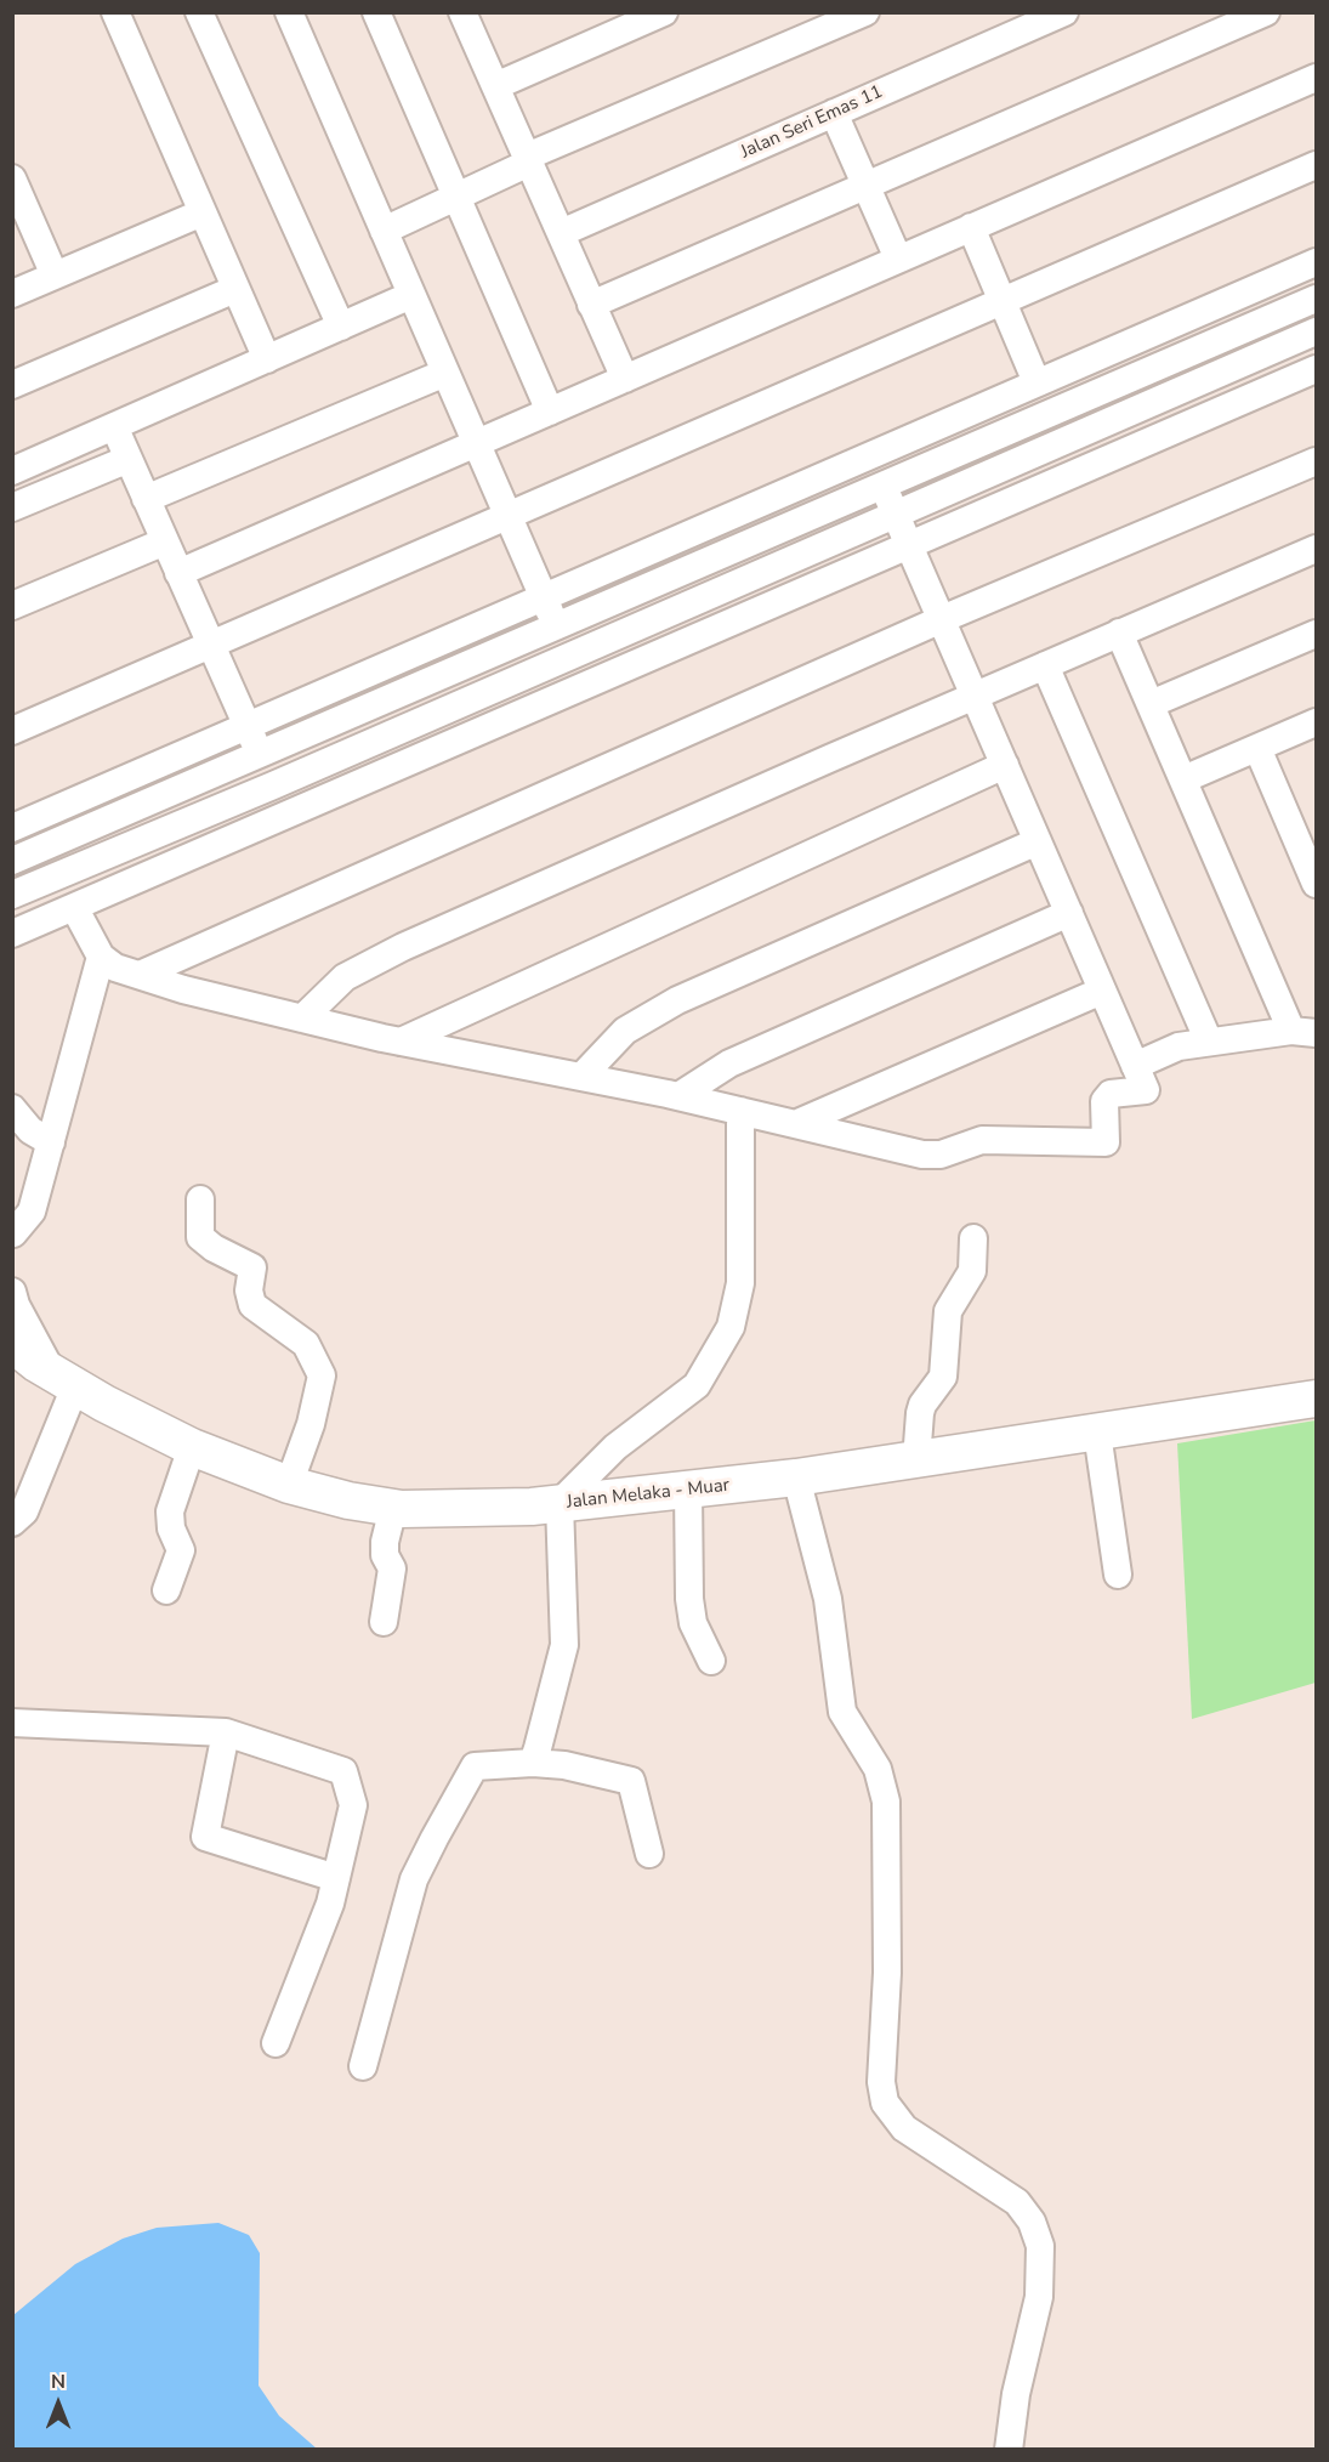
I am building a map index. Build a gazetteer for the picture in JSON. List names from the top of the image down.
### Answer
{
  "streets": {
    "main road": ["Jalan Melaka - Muar"],
    "street": ["Jalan Seri Emas 11"]
  },
  "north": "top"
}
